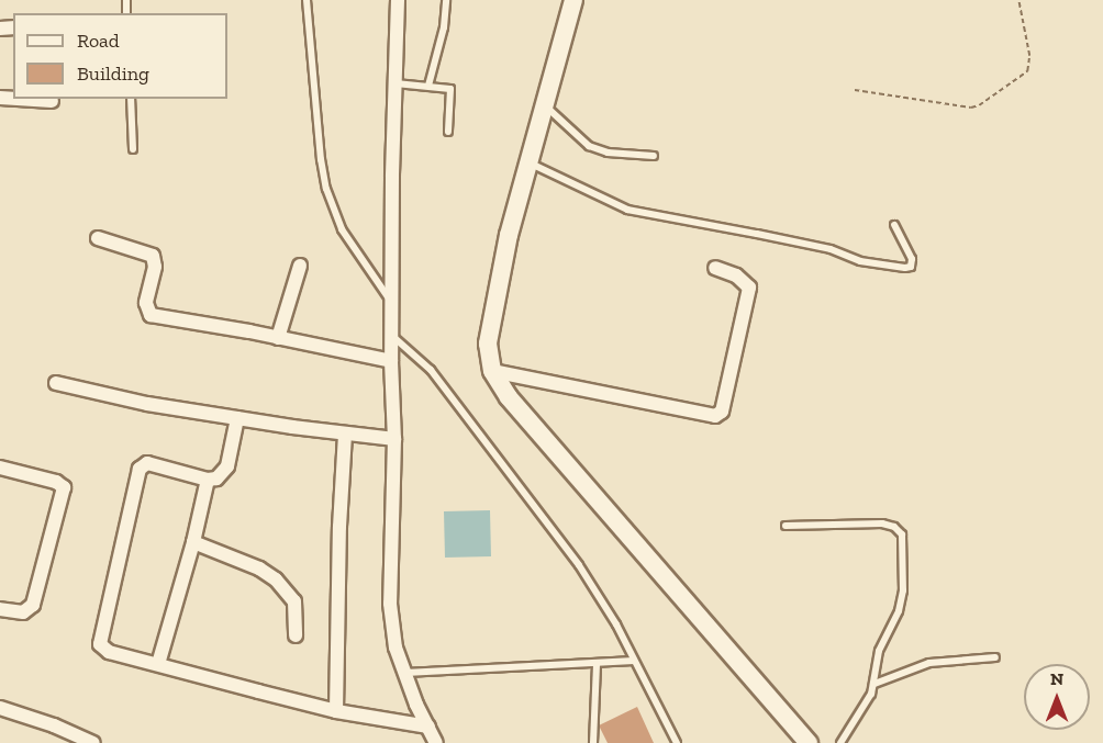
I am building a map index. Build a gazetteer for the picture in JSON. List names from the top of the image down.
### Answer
{
  "legend": ["Road", "Building"],
  "north": "top"
}
